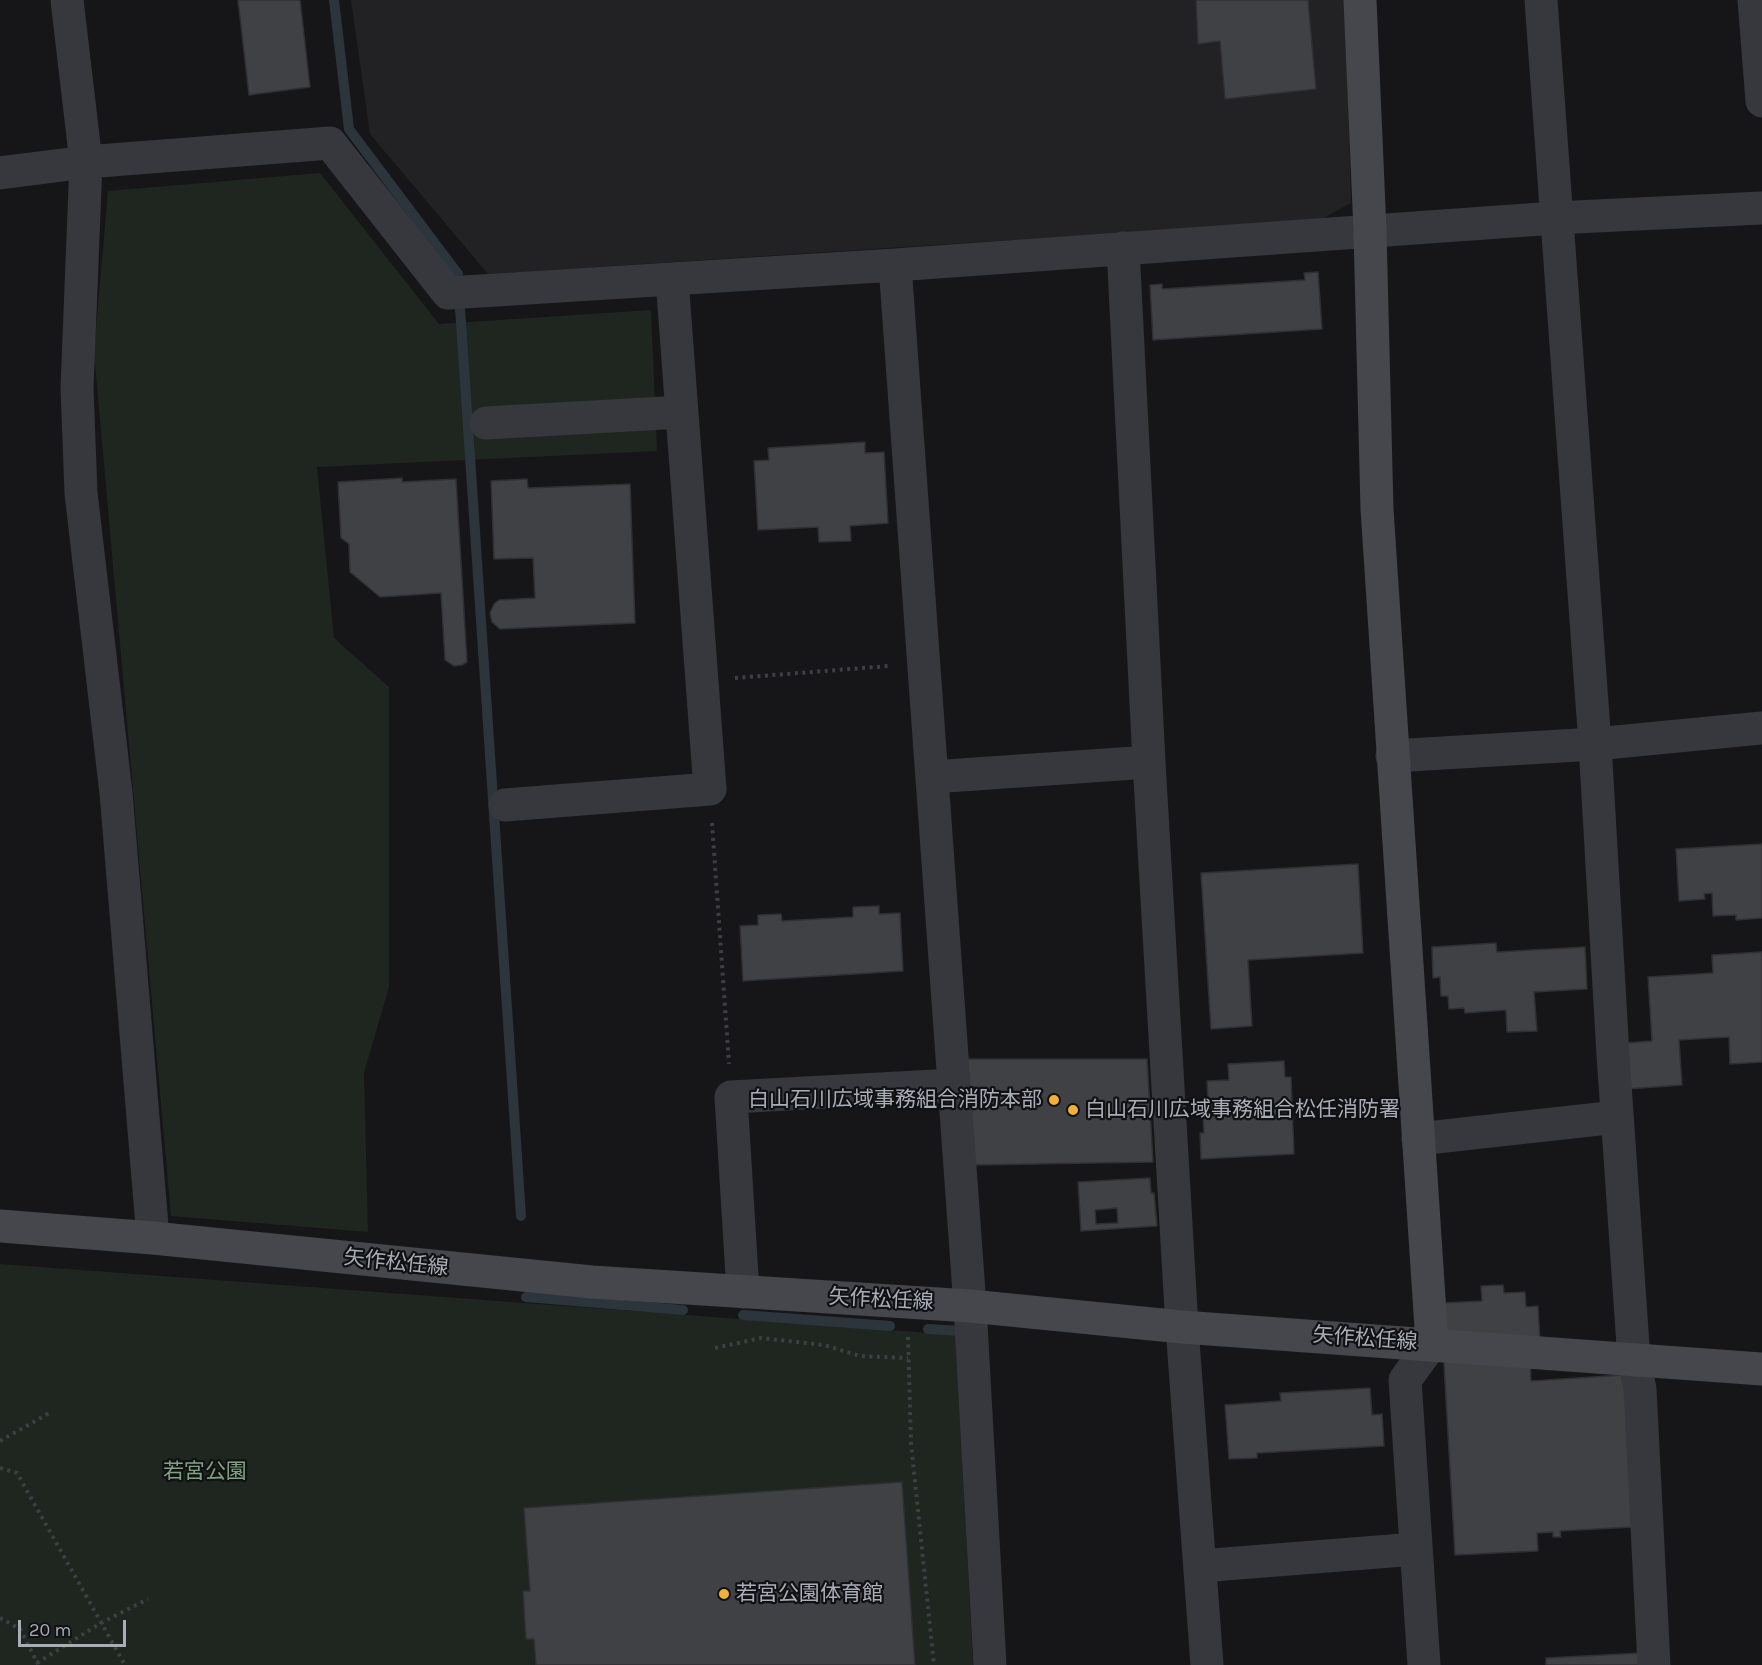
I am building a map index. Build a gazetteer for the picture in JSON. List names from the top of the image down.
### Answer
{
  "streets": {
    "main road": ["矢作松任線"]
  },
  "parks": ["若宮公園"],
  "places": ["白山石川広域事務組合消防本部", "白山石川広域事務組合松任消防署", "若宮公園体育館"],
  "scale_bar": "20 m"
}
